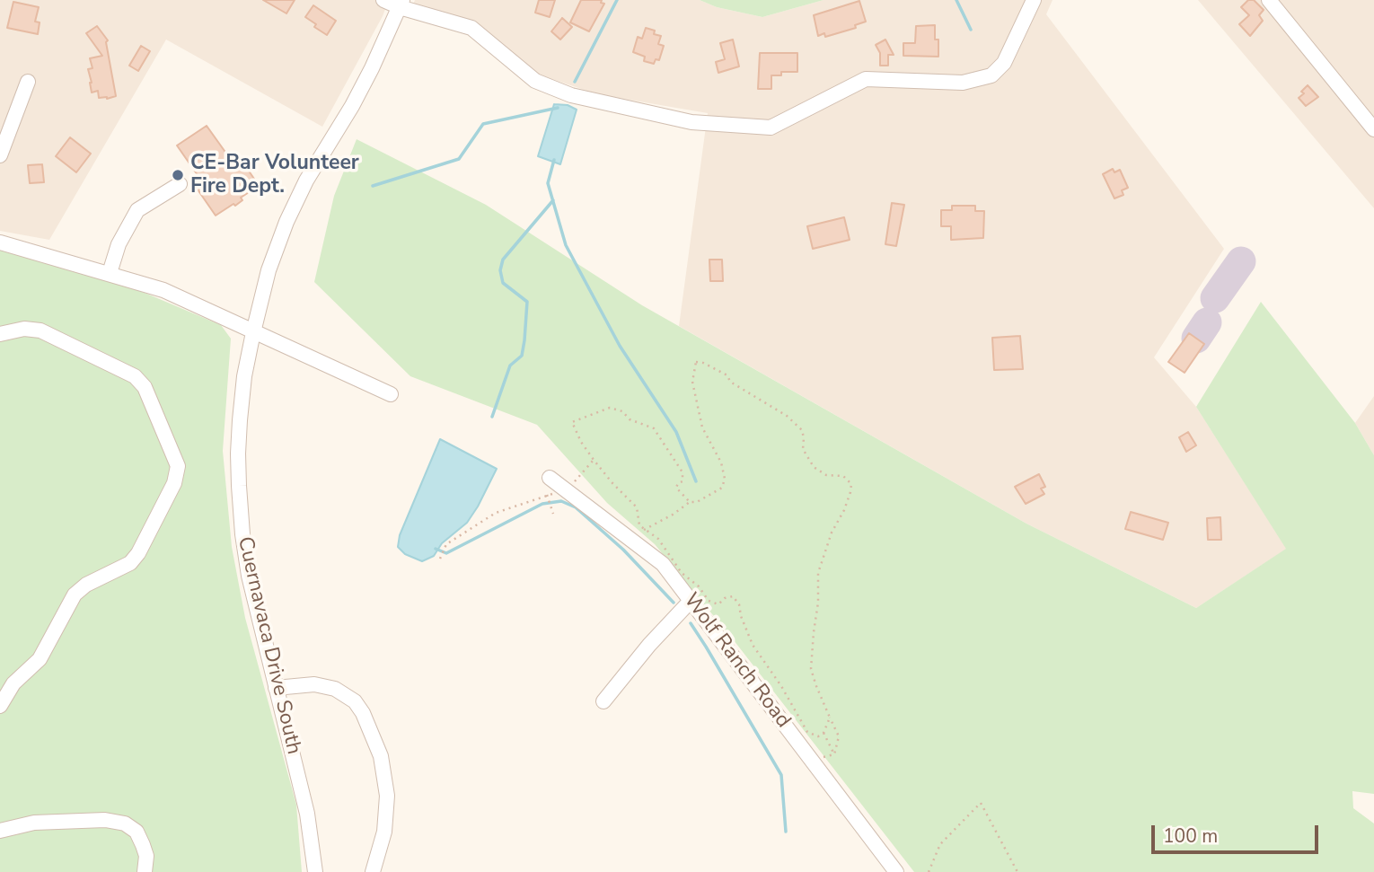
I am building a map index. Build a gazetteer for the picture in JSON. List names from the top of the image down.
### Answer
{
  "streets": {
    "street": ["Cuernavaca Drive South", "Wolf Ranch Road"]
  },
  "places": ["CE-Bar Volunteer Fire Dept."],
  "scale_bar": "100 m"
}
